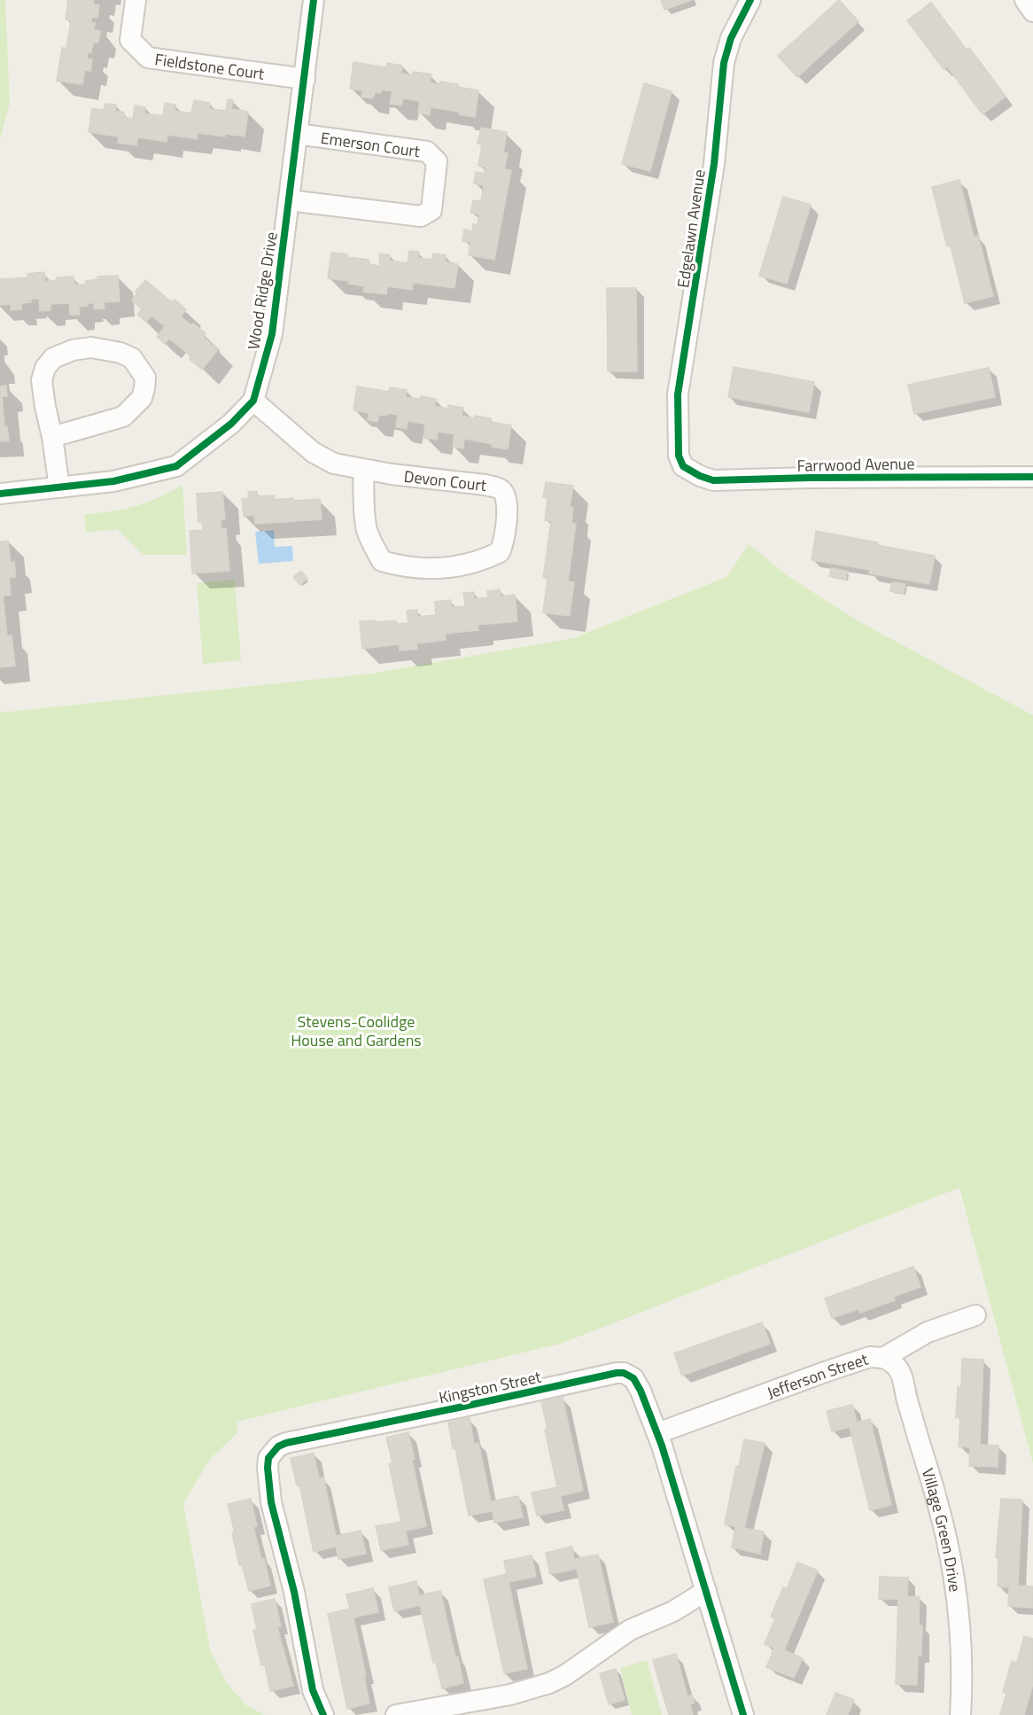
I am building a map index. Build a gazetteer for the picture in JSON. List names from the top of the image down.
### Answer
{
  "streets": {
    "street": [
      "Fieldstone Court",
      "Emerson Court",
      "Edgelawn Avenue",
      "Wood Ridge Drive",
      "Farrwood Avenue",
      "Devon Court",
      "Jefferson Street",
      "Kingston Street",
      "Village Green Drive"
    ]
  },
  "crossings": [
    ["Fieldstone Court", "Wood Ridge Drive"],
    ["Emerson Court", "Wood Ridge Drive"],
    ["Edgelawn Avenue", "Farrwood Avenue"],
    ["Wood Ridge Drive", "Devon Court"],
    ["Jefferson Street", "Kingston Street"],
    ["Jefferson Street", "Village Green Drive"]
  ],
  "parks": ["Stevens-Coolidge House and Gardens"]
}
